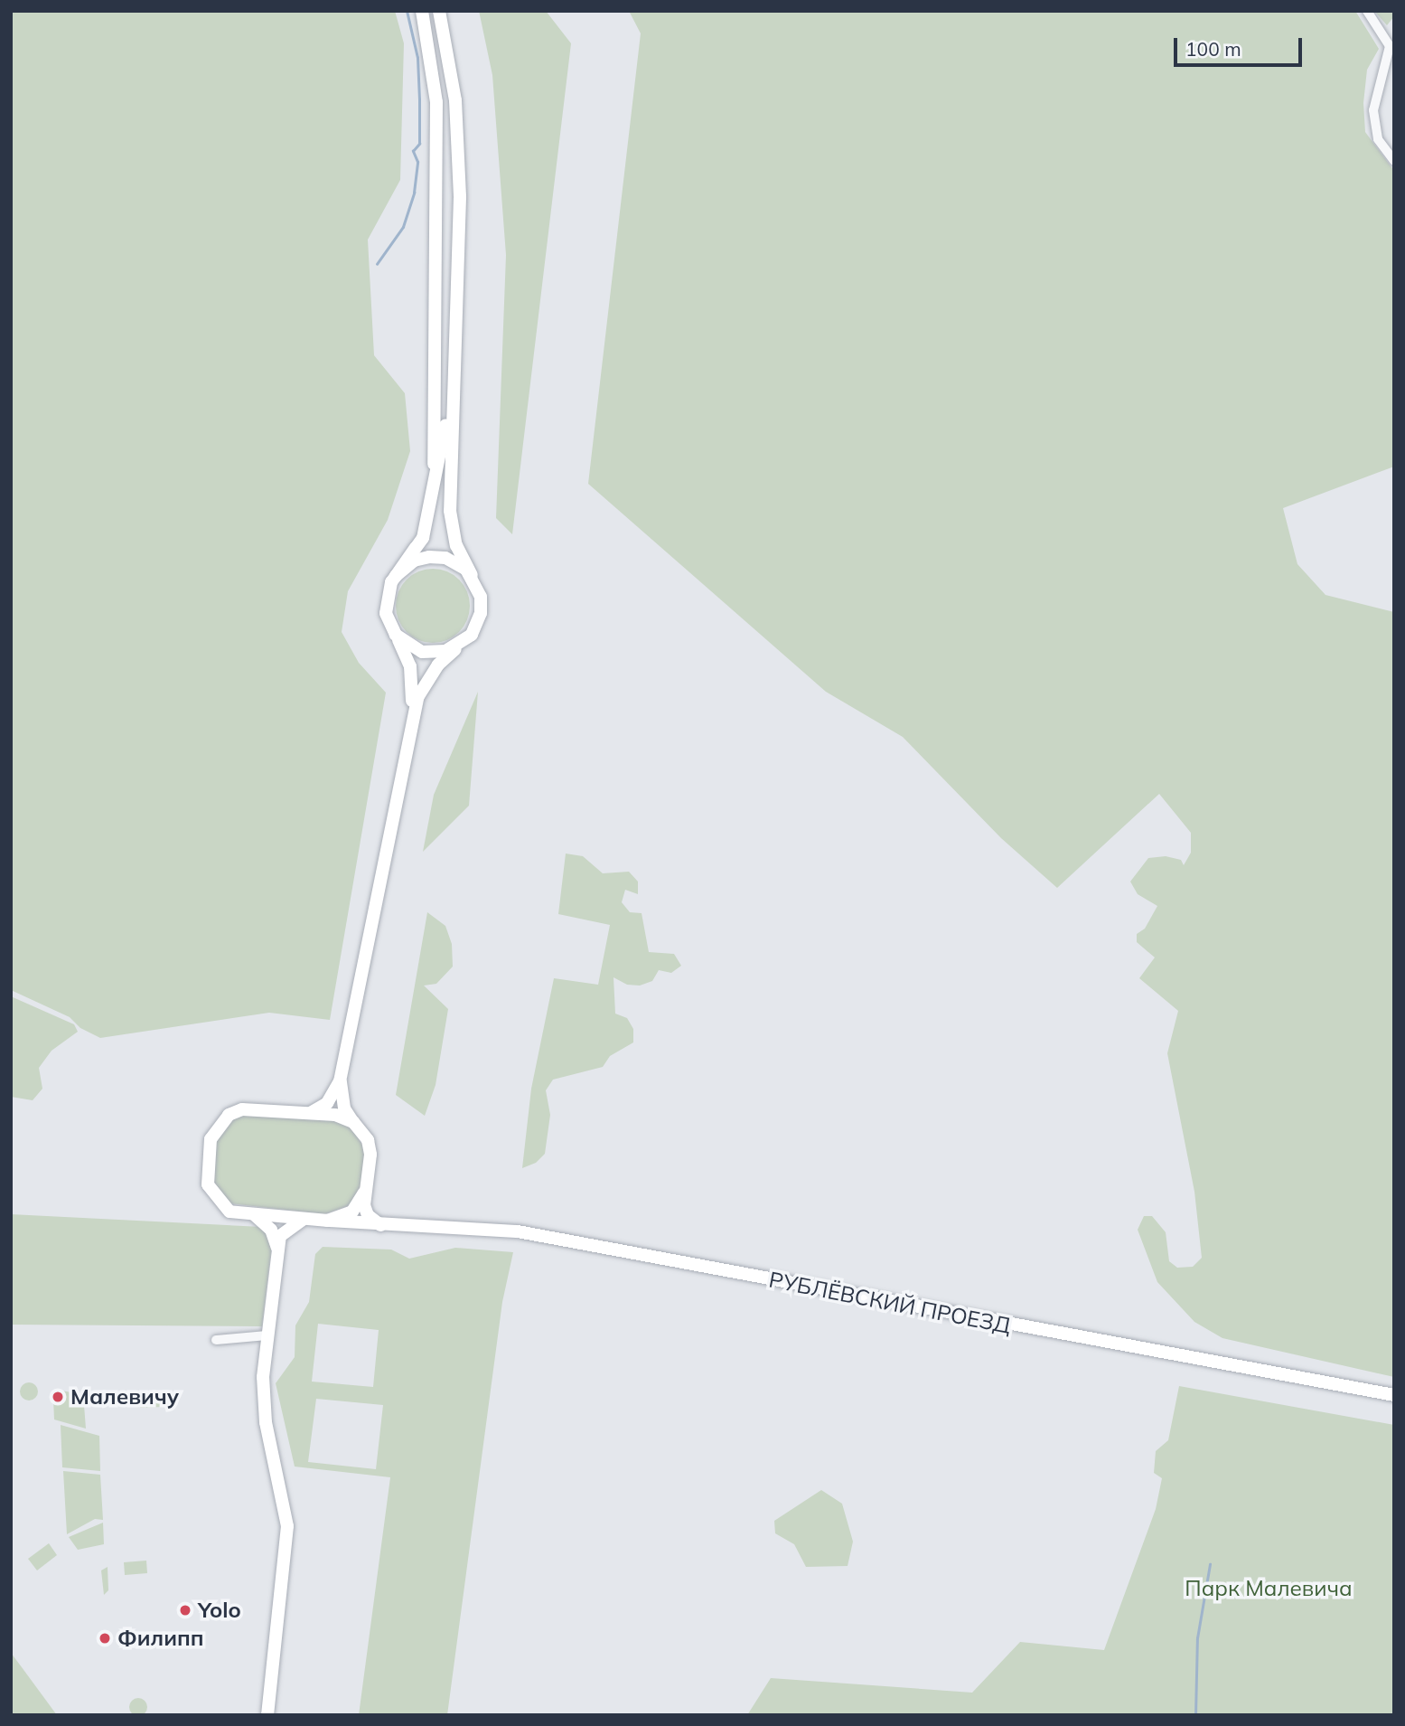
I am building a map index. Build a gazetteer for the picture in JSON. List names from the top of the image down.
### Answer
{
  "streets": {
    "street": ["РУБЛЁВСКИЙ ПРОЕЗД"]
  },
  "parks": ["Парк Малевича"],
  "places": ["Малевичу", "Yolo", "Филипп"],
  "scale_bar": "100 m"
}
